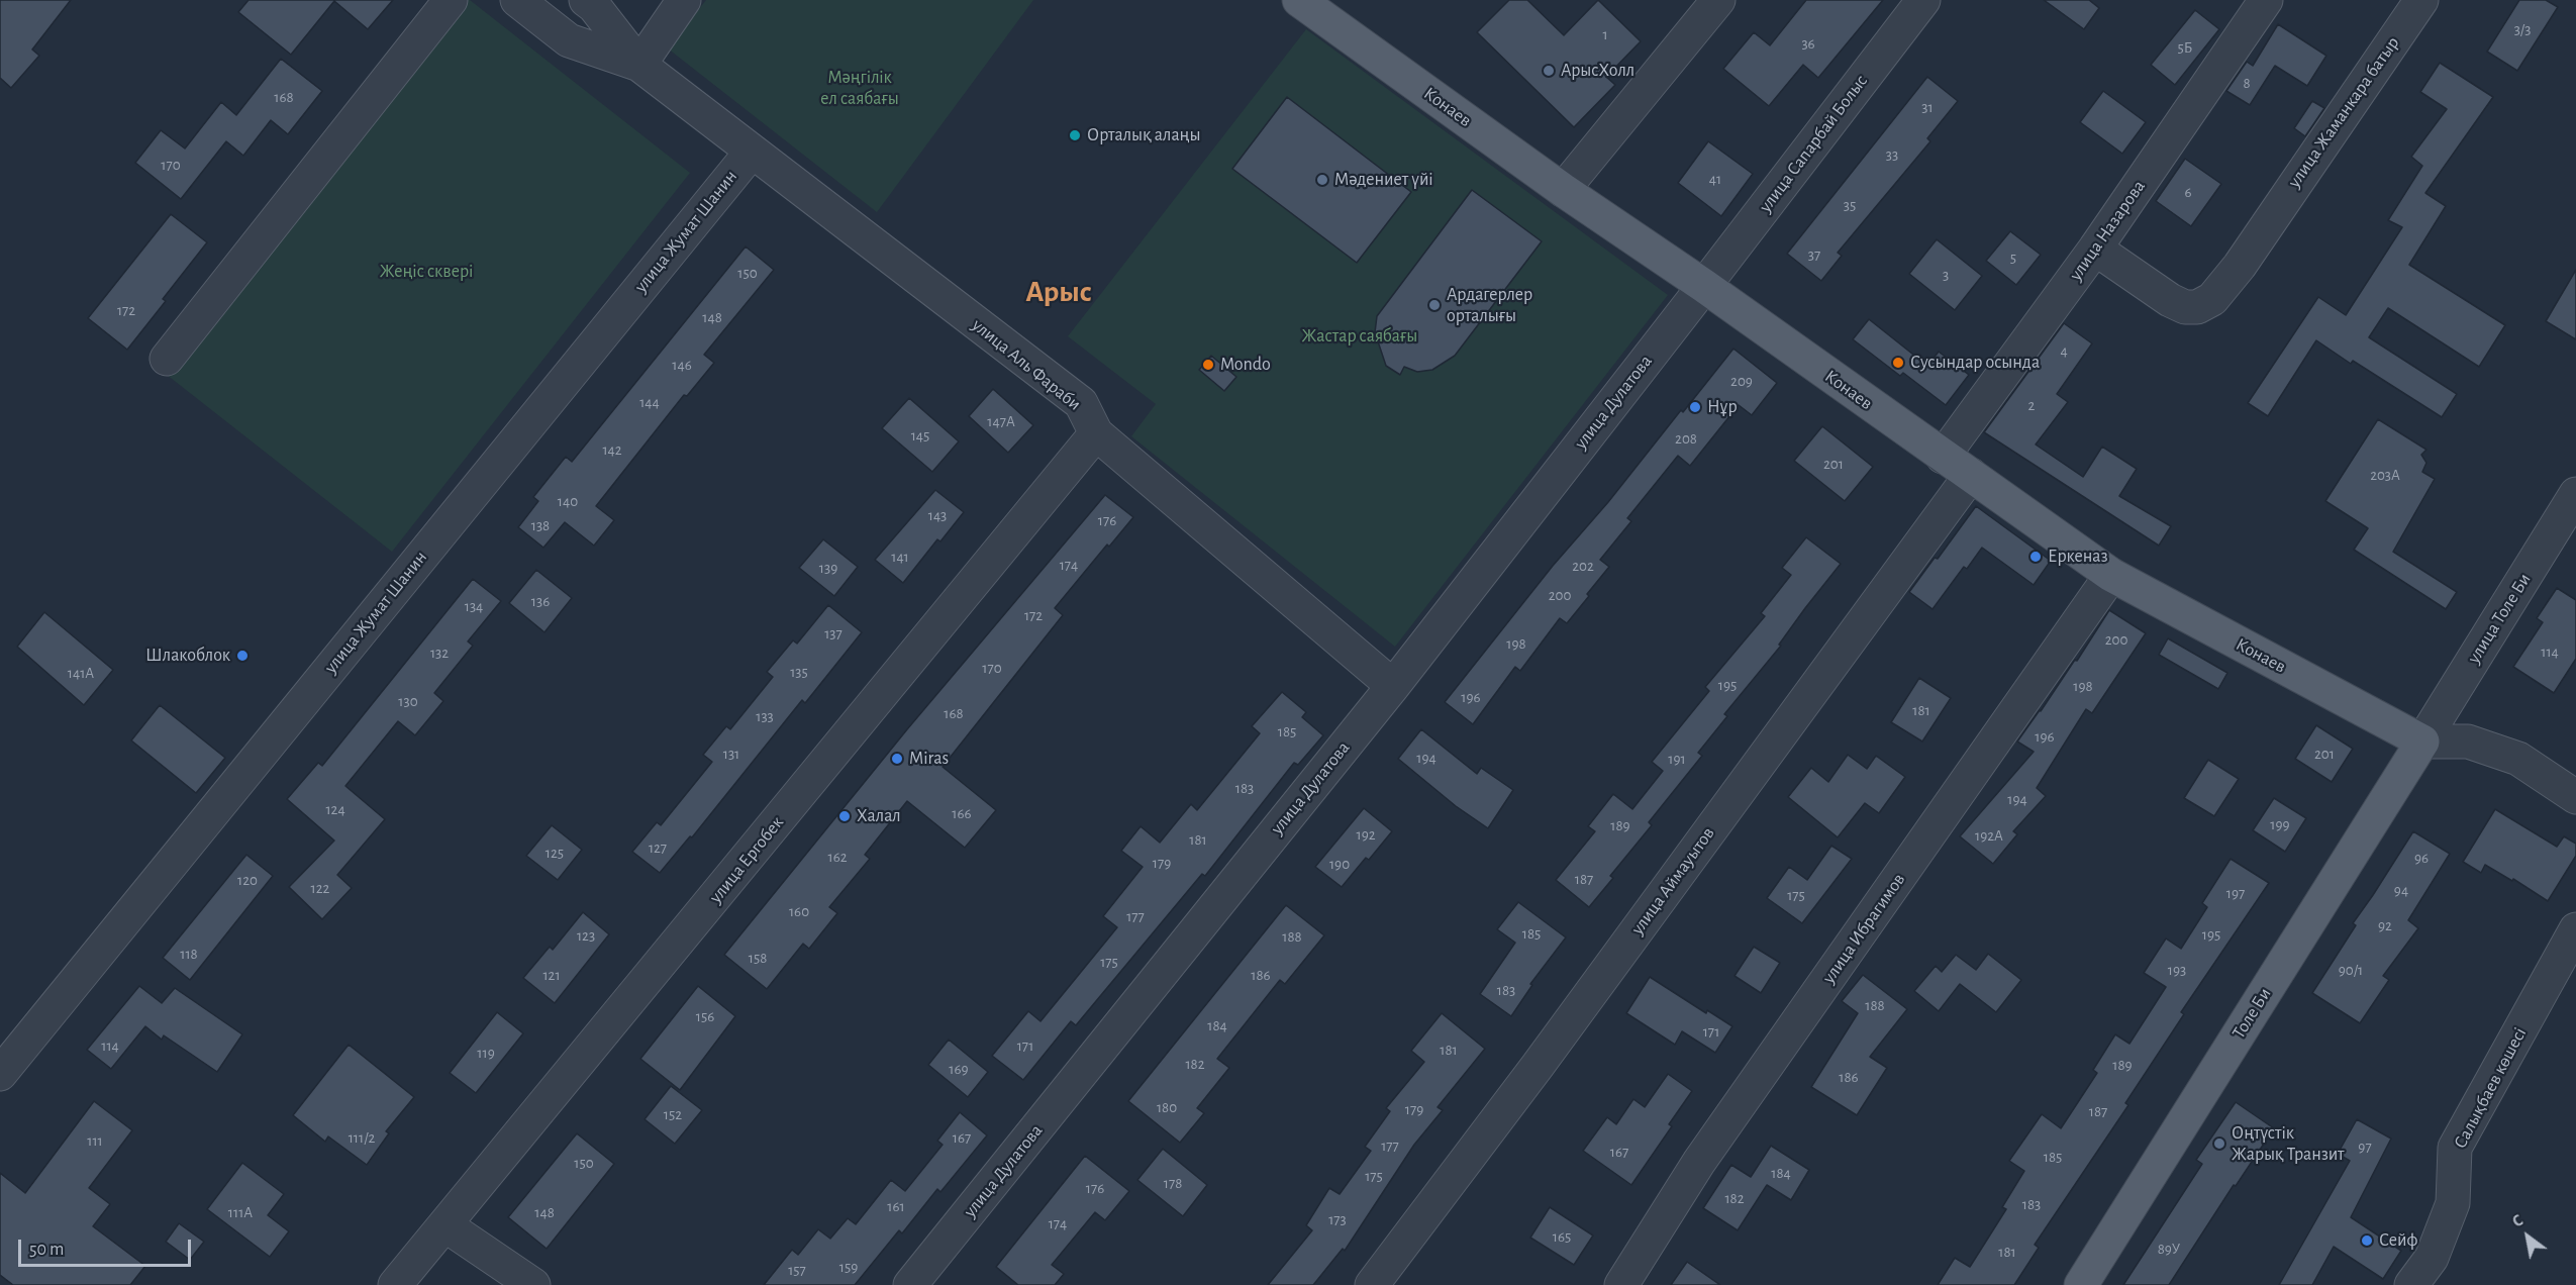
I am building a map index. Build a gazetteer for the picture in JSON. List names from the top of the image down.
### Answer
{
  "streets": {
    "main road": ["Конаев", "Толе Би"],
    "street": [
      "улица Жаманкара батыр",
      "улица Cапарбай Болыс",
      "улица Назарова",
      "улица Жумат Шанин",
      "улица Аль Фараби",
      "улица Дулатова",
      "улица Толе Би",
      "улица Ергобек",
      "улица Аймауытов",
      "улица Ибрагимов",
      "Салықбаев көшесі"
    ]
  },
  "crossings": [
    ["Конаев", "улица Cапарбай Болыс"],
    ["Конаев", "улица Назарова"],
    ["Конаев", "улица Дулатова"],
    ["Конаев", "улица Толе Би"],
    ["Конаев", "улица Аймауытов"],
    ["Конаев", "улица Ибрагимов"],
    ["Конаев", "Толе Би"],
    ["улица Жаманкара батыр", "улица Назарова"],
    ["улица Cапарбай Болыс", "улица Дулатова"],
    ["улица Жумат Шанин", "улица Аль Фараби"],
    ["улица Аль Фараби", "улица Дулатова"],
    ["улица Аль Фараби", "улица Ергобек"],
    ["улица Толе Би", "Толе Би"]
  ],
  "districts": ["Арыс"],
  "parks": ["Мәңгілік ел саябағы", "Жеңіс сквері", "Жастар саябағы"],
  "places": [
    "АрысХолл",
    "Орталық алаңы",
    "Mәдениет үйі",
    "Ардагерлер орталығы",
    "Сусындар осында",
    "Mondo",
    "Нұр",
    "Еркеназ",
    "Шлакоблок",
    "Miras",
    "Халал",
    "Оңтүстік Жарық Транзит",
    "Сейф"
  ],
  "house_numbers": [
    "3/3",
    "1",
    "36",
    "5Б",
    "8",
    "168",
    "31",
    "33",
    "170",
    "41",
    "6",
    "35",
    "37",
    "5",
    "150",
    "3",
    "172",
    "148",
    "4",
    "146",
    "209",
    "144",
    "2",
    "147А",
    "145",
    "208",
    "142",
    "201",
    "203А",
    "140",
    "143",
    "176",
    "138",
    "141",
    "174",
    "202",
    "139",
    "200",
    "136",
    "134",
    "172",
    "137",
    "200",
    "198",
    "114",
    "132",
    "170",
    "135",
    "141А",
    "195",
    "198",
    "196",
    "130",
    "181",
    "168",
    "133",
    "185",
    "196",
    "131",
    "201",
    "194",
    "191",
    "183",
    "194",
    "124",
    "166",
    "199",
    "189",
    "192",
    "192А",
    "181",
    "127",
    "125",
    "162",
    "96",
    "179",
    "190",
    "187",
    "120",
    "122",
    "94",
    "197",
    "175",
    "160",
    "177",
    "92",
    "185",
    "195",
    "123",
    "188",
    "118",
    "158",
    "175",
    "193",
    "90/1",
    "121",
    "186",
    "183",
    "188",
    "156",
    "184",
    "171",
    "114",
    "171",
    "181",
    "119",
    "182",
    "189",
    "169",
    "186",
    "180",
    "179",
    "187",
    "152",
    "111/2",
    "167",
    "111",
    "177",
    "97",
    "167",
    "185",
    "150",
    "184",
    "175",
    "178",
    "176",
    "182",
    "183",
    "161",
    "111А",
    "148",
    "173",
    "174",
    "165",
    "89У",
    "181",
    "159",
    "157"
  ],
  "scale_bar": "50 m",
  "north": "top left"
}
